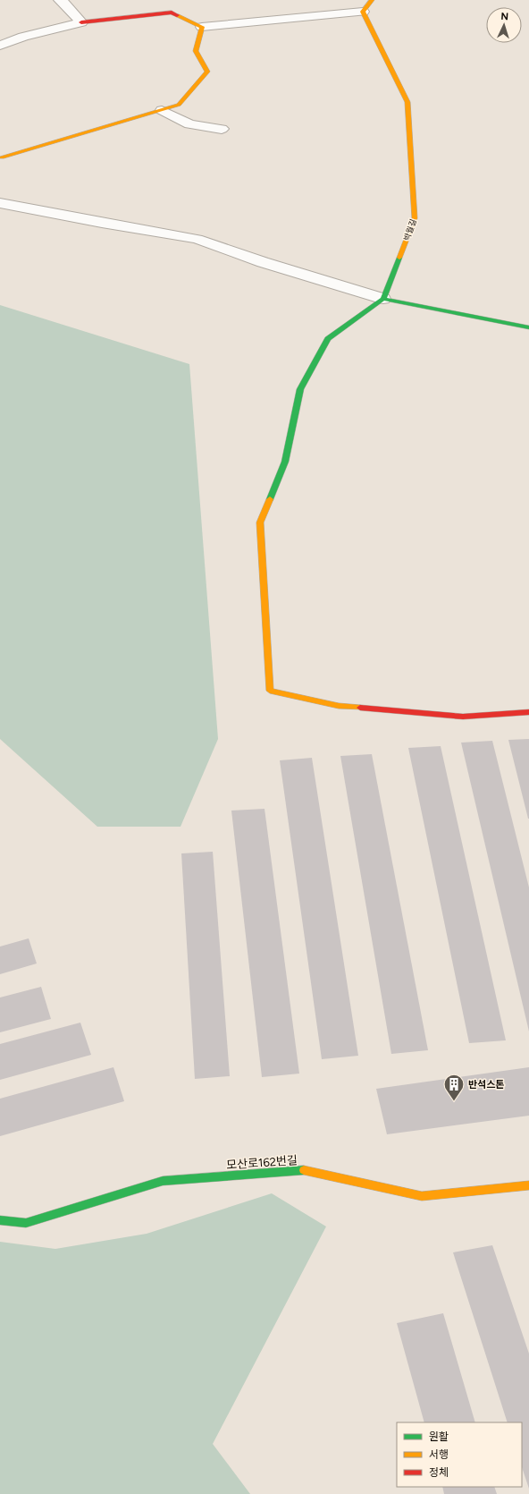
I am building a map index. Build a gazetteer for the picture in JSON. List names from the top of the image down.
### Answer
{
  "streets": {
    "street": ["박월길", "모산로162번길"]
  },
  "places": {
    "building": ["반석스톤"]
  },
  "legend": ["원활", "서행", "정체"],
  "north": "top"
}
